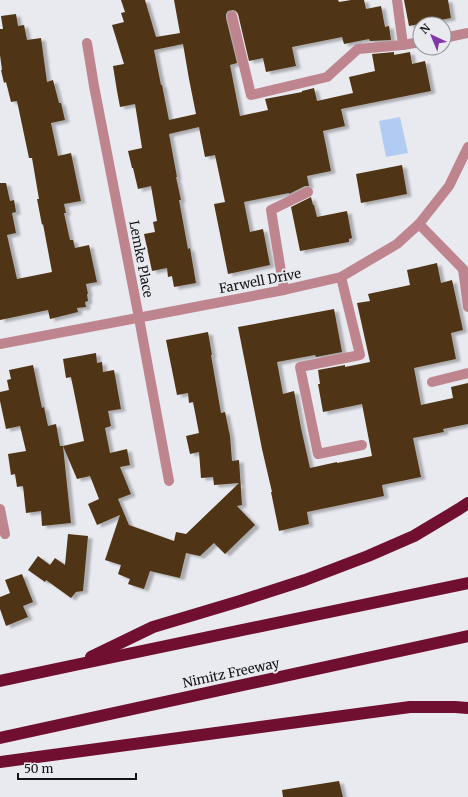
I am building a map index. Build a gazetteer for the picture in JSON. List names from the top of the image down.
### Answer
{
  "streets": {
    "highway": ["Nimitz Freeway"],
    "street": ["Lemke Place", "Farwell Drive"]
  },
  "crossings": [
    ["Lemke Place", "Farwell Drive"]
  ],
  "scale_bar": "50 m",
  "north": "top left"
}
